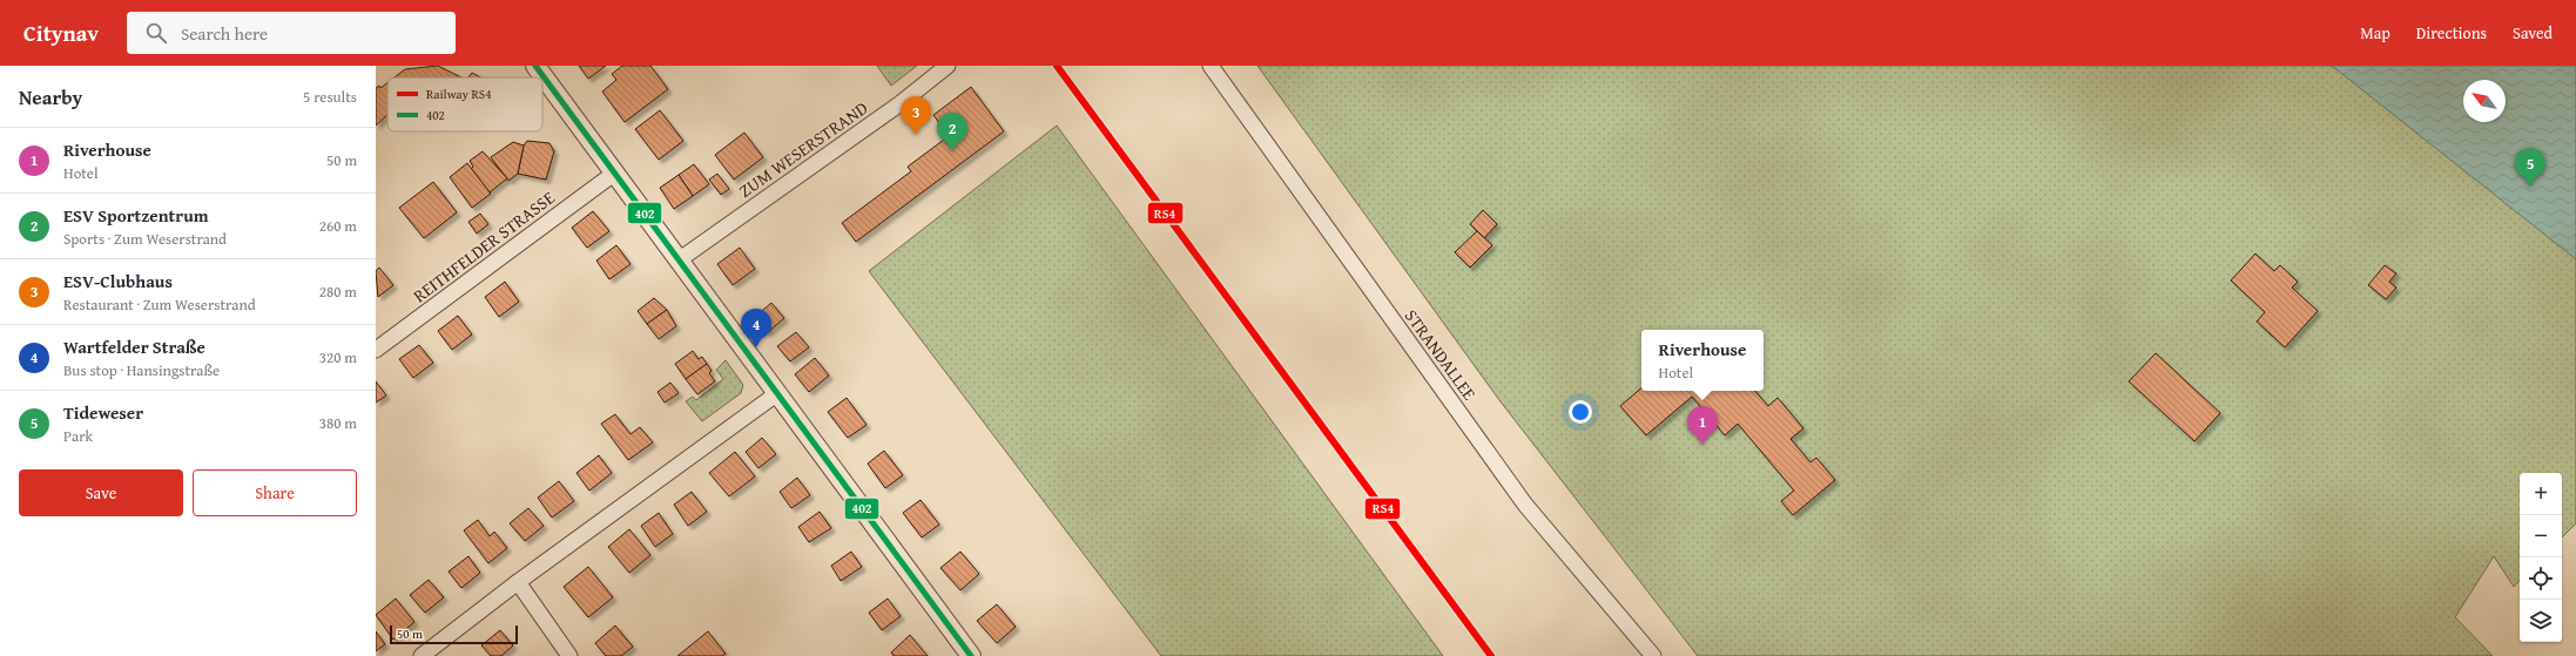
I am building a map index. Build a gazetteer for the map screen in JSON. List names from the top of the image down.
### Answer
{
  "streets": {
    "street": ["ZUM WESERSTRAND", "REITHFELDER STRASSE", "STRANDALLEE"]
  },
  "lines": ["rail line RS4", "transit line 402"],
  "legend": ["Railway RS4", "402"],
  "scale_bar": "50 m",
  "north": "top left",
  "page": {
    "header": "Citynav",
    "search": "Search here",
    "nav": ["Map", "Directions", "Saved"],
    "heading": ["Nearby", "5 results"],
    "pins": [
      "3",
      "2",
      "5",
      "4",
      "1"
    ],
    "list": [
      {
        "mark": "1",
        "name": "Riverhouse",
        "note": "Hotel",
        "value": "50 m"
      },
      {
        "mark": "2",
        "name": "ESV Sportzentrum",
        "note": "Sports · Zum Weserstrand",
        "value": "260 m"
      },
      {
        "mark": "3",
        "name": "ESV-Clubhaus",
        "note": "Restaurant · Zum Weserstrand",
        "value": "280 m"
      },
      {
        "mark": "4",
        "name": "Wartfelder Straße",
        "note": "Bus stop · Hansingstraße",
        "value": "320 m"
      },
      {
        "mark": "5",
        "name": "Tideweser",
        "note": "Park",
        "value": "380 m"
      }
    ],
    "popup": ["Riverhouse", "Hotel"],
    "buttons": ["Save", "Share"],
    "map_buttons": ["+", "−"],
    "scale": "50 m"
  }
}
